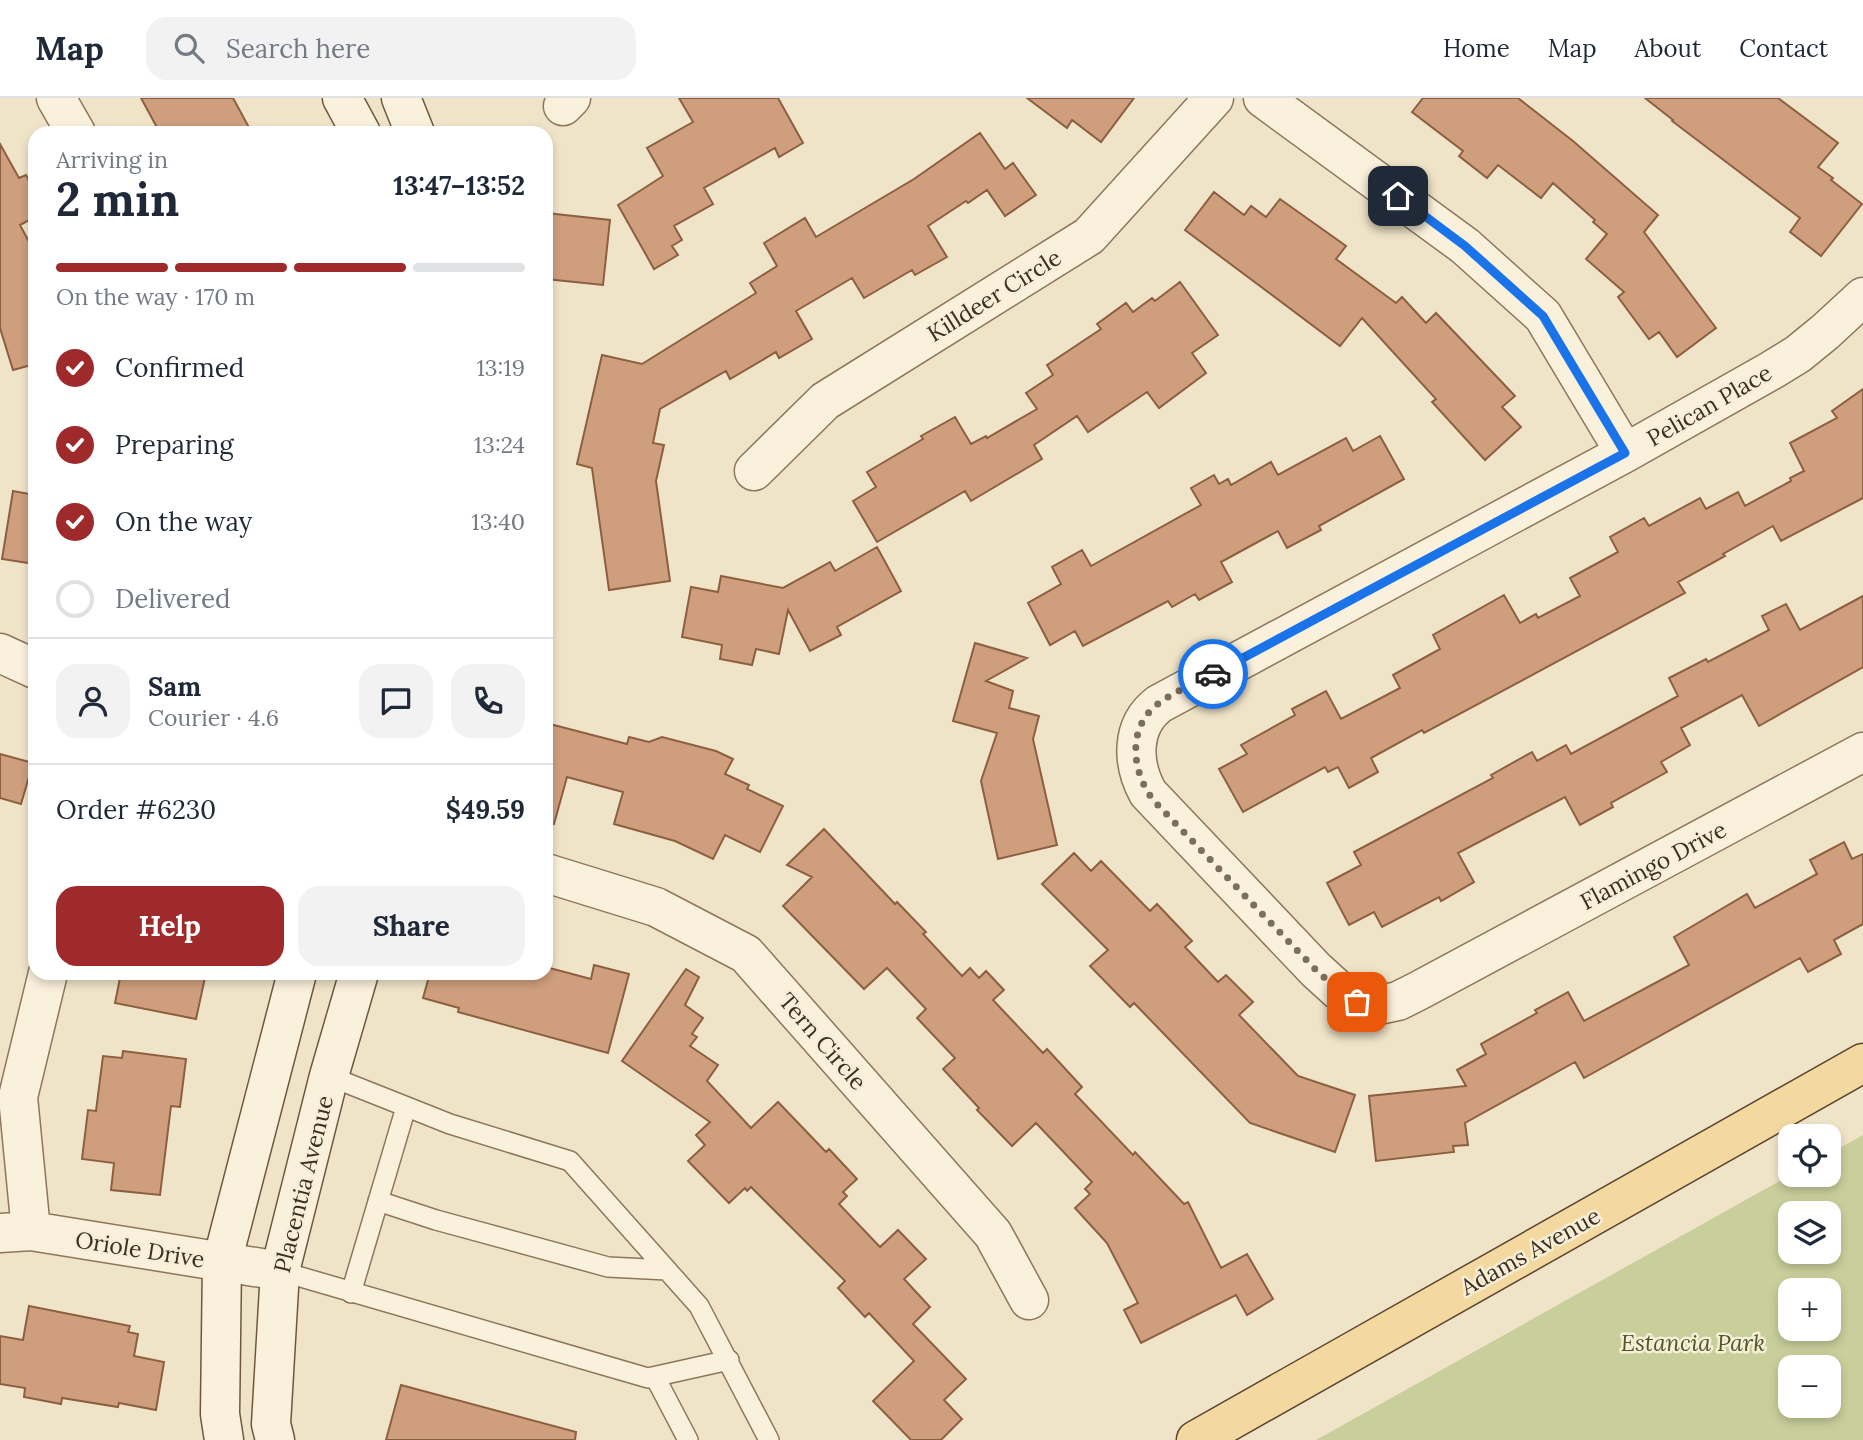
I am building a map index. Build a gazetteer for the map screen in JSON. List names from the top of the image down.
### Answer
{
  "streets": {
    "main road": ["Adams Avenue"],
    "street": [
      "Killdeer Circle",
      "Pelican Place",
      "Flamingo Drive",
      "Tern Circle",
      "Placentia Avenue",
      "Oriole Drive"
    ]
  },
  "crossings": [
    ["Pelican Place", "Flamingo Drive"],
    ["Placentia Avenue", "Oriole Drive"]
  ],
  "parks": ["Estancia Park"],
  "page": {
    "header": "Map",
    "search": "Search here",
    "nav": [
      "Home",
      "Map",
      "About",
      "Contact"
    ],
    "heading": ["2 min", "Arriving in", "13:47–13:52"],
    "panel": [
      "Sam",
      "Courier · 4.6",
      "Order #6230",
      "$49.59"
    ],
    "bar": "On the way · 170 m",
    "list": [
      ["Confirmed", "13:19"],
      ["Preparing", "13:24"],
      ["On the way", "13:40"],
      "Delivered"
    ],
    "buttons": ["Help", "Share"],
    "map_buttons": ["+", "−"]
  }
}
